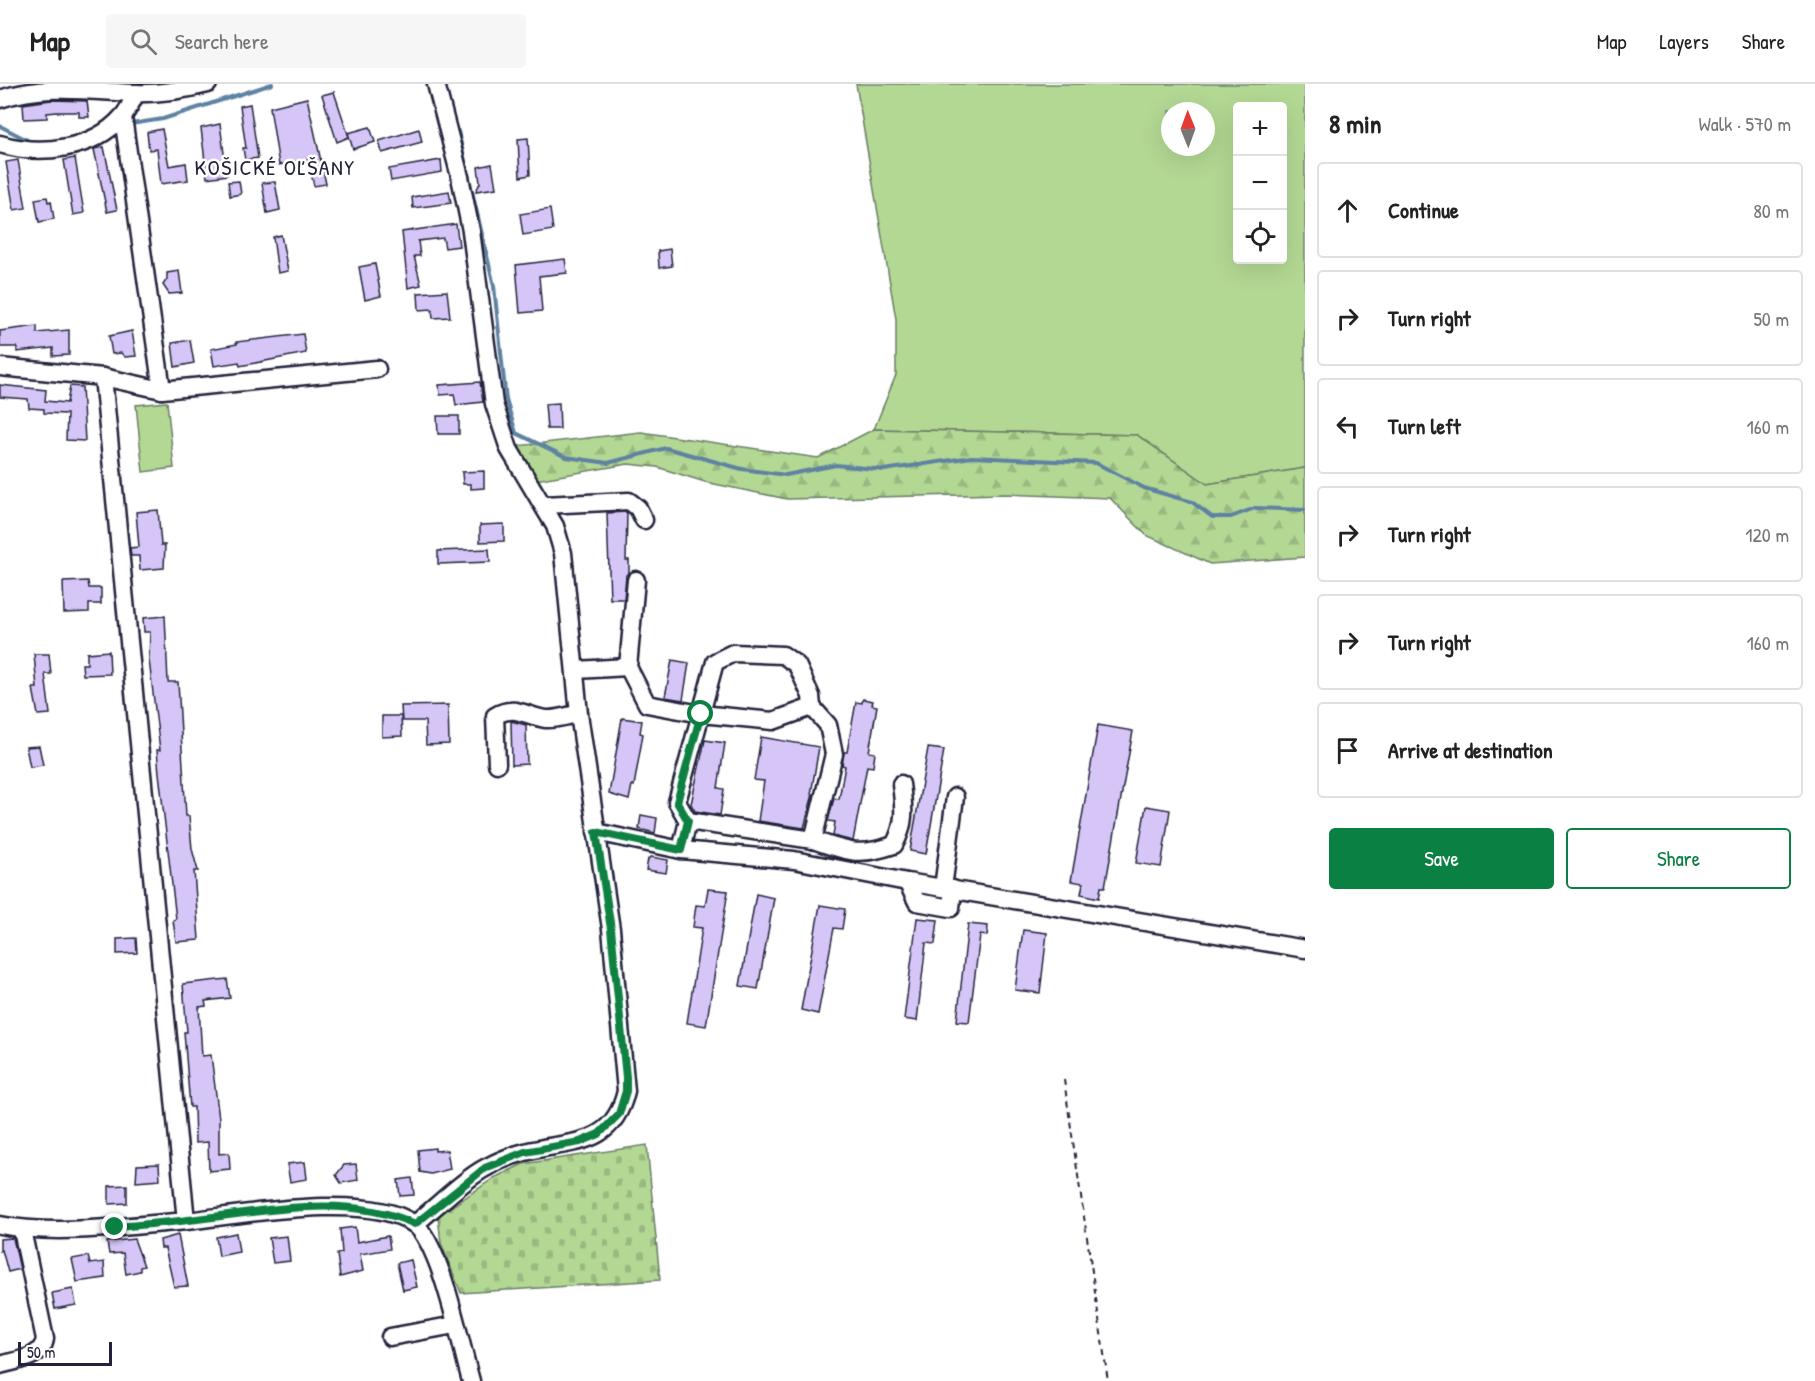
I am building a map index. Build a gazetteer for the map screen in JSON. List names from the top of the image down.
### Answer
{
  "districts": ["KOŠICKÉ OĽŠANY"],
  "scale_bar": "50 m",
  "north": "top",
  "page": {
    "header": "Map",
    "search": "Search here",
    "nav": ["Map", "Layers", "Share"],
    "heading": ["8 min", "Walk · 570 m"],
    "map_buttons": ["+", "−"],
    "list": [
      ["Continue", "80 m"],
      ["Turn right", "50 m"],
      ["Turn left", "160 m"],
      ["Turn right", "120 m"],
      ["Turn right", "160 m"],
      "Arrive at destination"
    ],
    "buttons": ["Save", "Share"],
    "scale": "50 m"
  }
}
